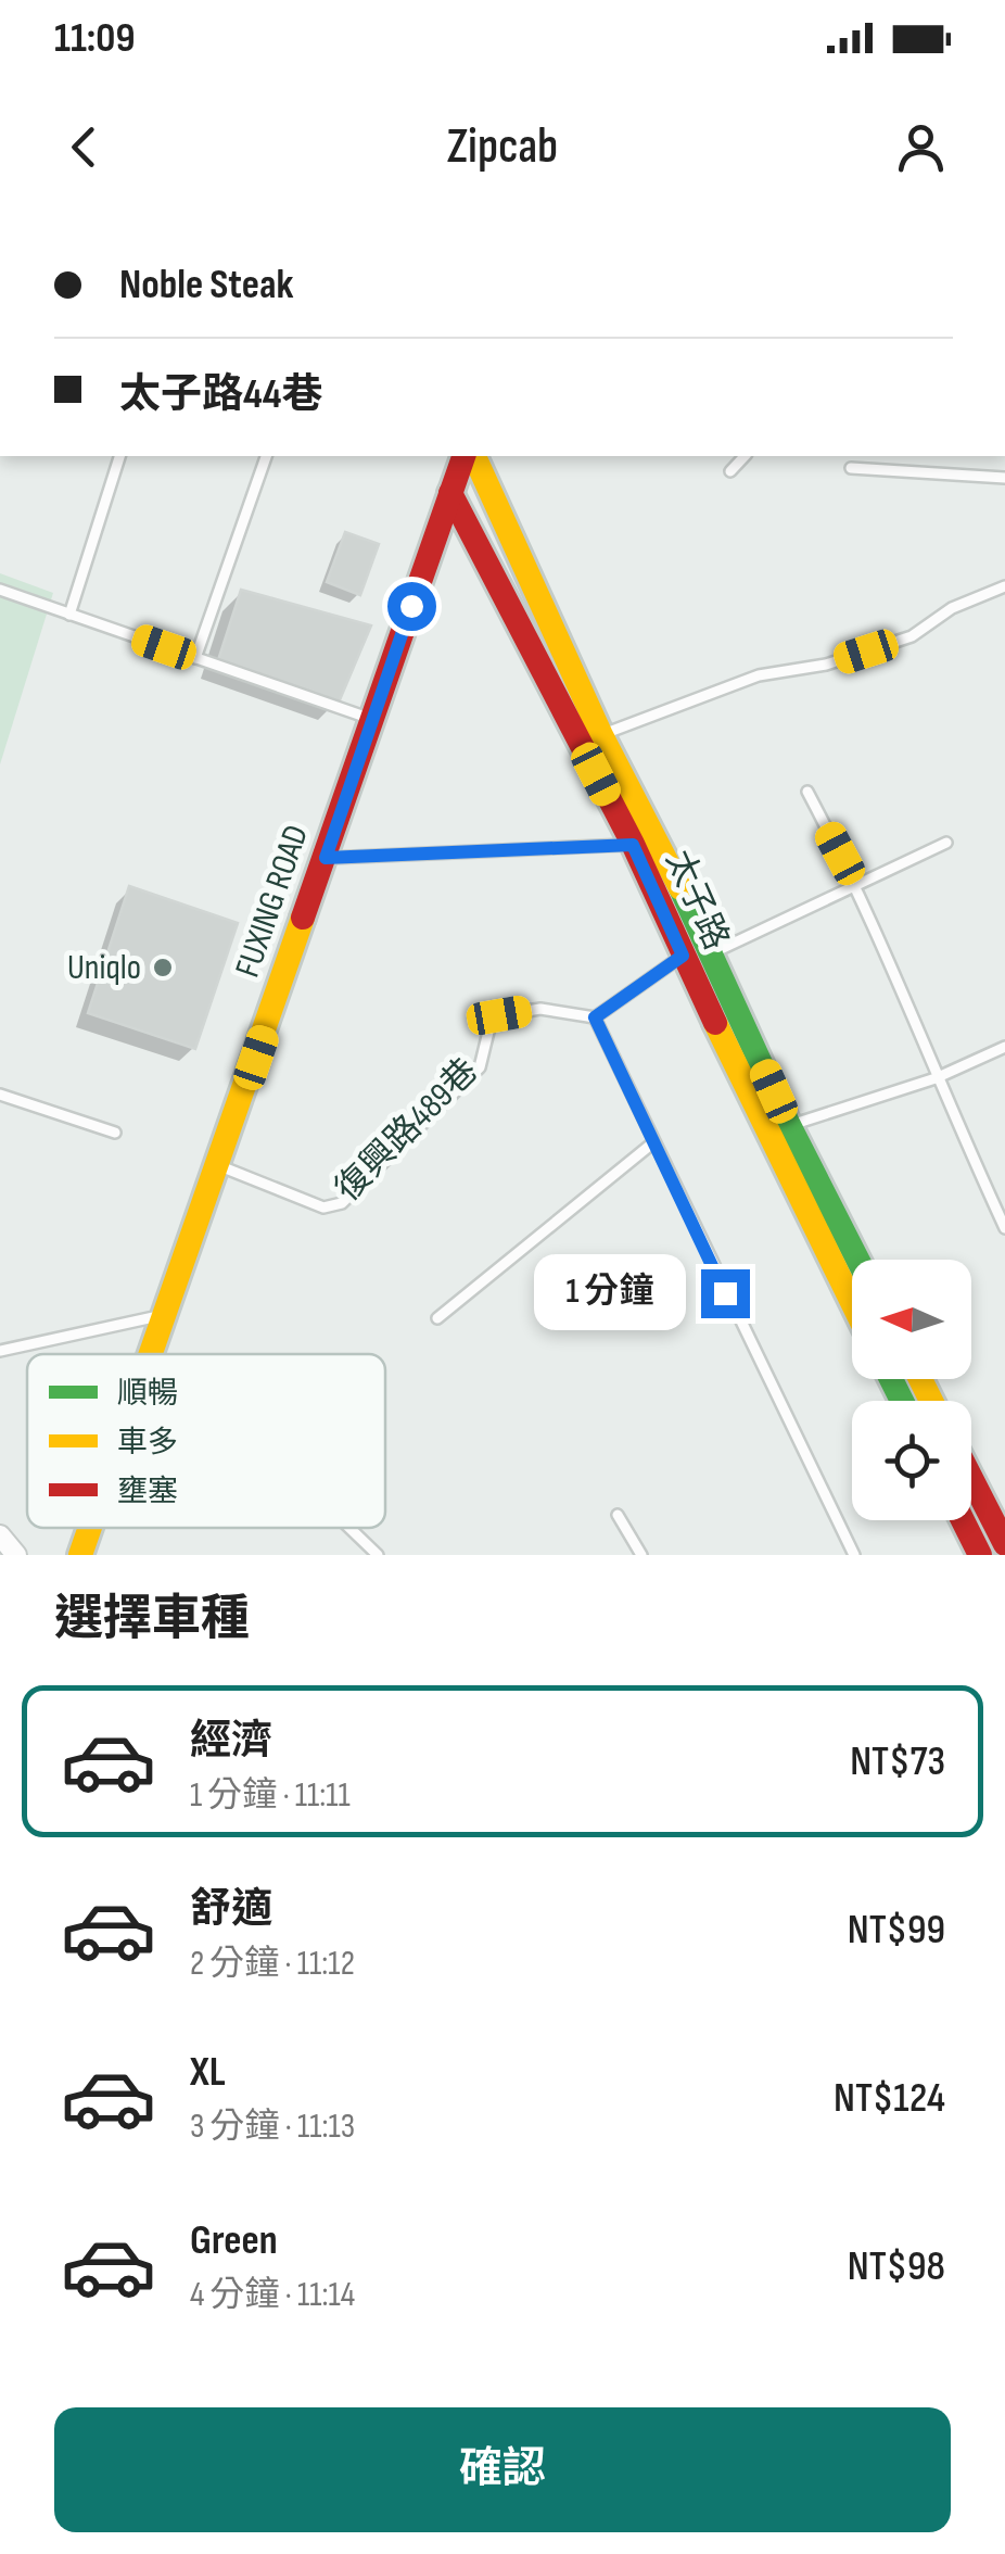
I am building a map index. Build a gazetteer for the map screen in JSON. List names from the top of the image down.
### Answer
{
  "streets": {
    "street": ["太子路", "FUXING ROAD"],
    "lane": ["復興路489巷"]
  },
  "crossings": [
    ["太子路", "FUXING ROAD"],
    ["FUXING ROAD", "復興路489巷"]
  ],
  "places": ["Uniqlo"],
  "legend": ["順暢", "車多", "壅塞"],
  "north": "left",
  "page": {
    "status": "11:09",
    "header": "Zipcab",
    "banner": ["Noble Steak", "太子路44巷"],
    "bubble": "1 分鐘",
    "heading": "選擇車種",
    "list": [
      {
        "name": "經濟",
        "note": "1 分鐘 · 11:11",
        "value": "NT$73"
      },
      {
        "name": "舒適",
        "note": "2 分鐘 · 11:12",
        "value": "NT$99"
      },
      {
        "name": "XL",
        "note": "3 分鐘 · 11:13",
        "value": "NT$124"
      },
      {
        "name": "Green",
        "note": "4 分鐘 · 11:14",
        "value": "NT$98"
      }
    ],
    "buttons": "確認"
  }
}
